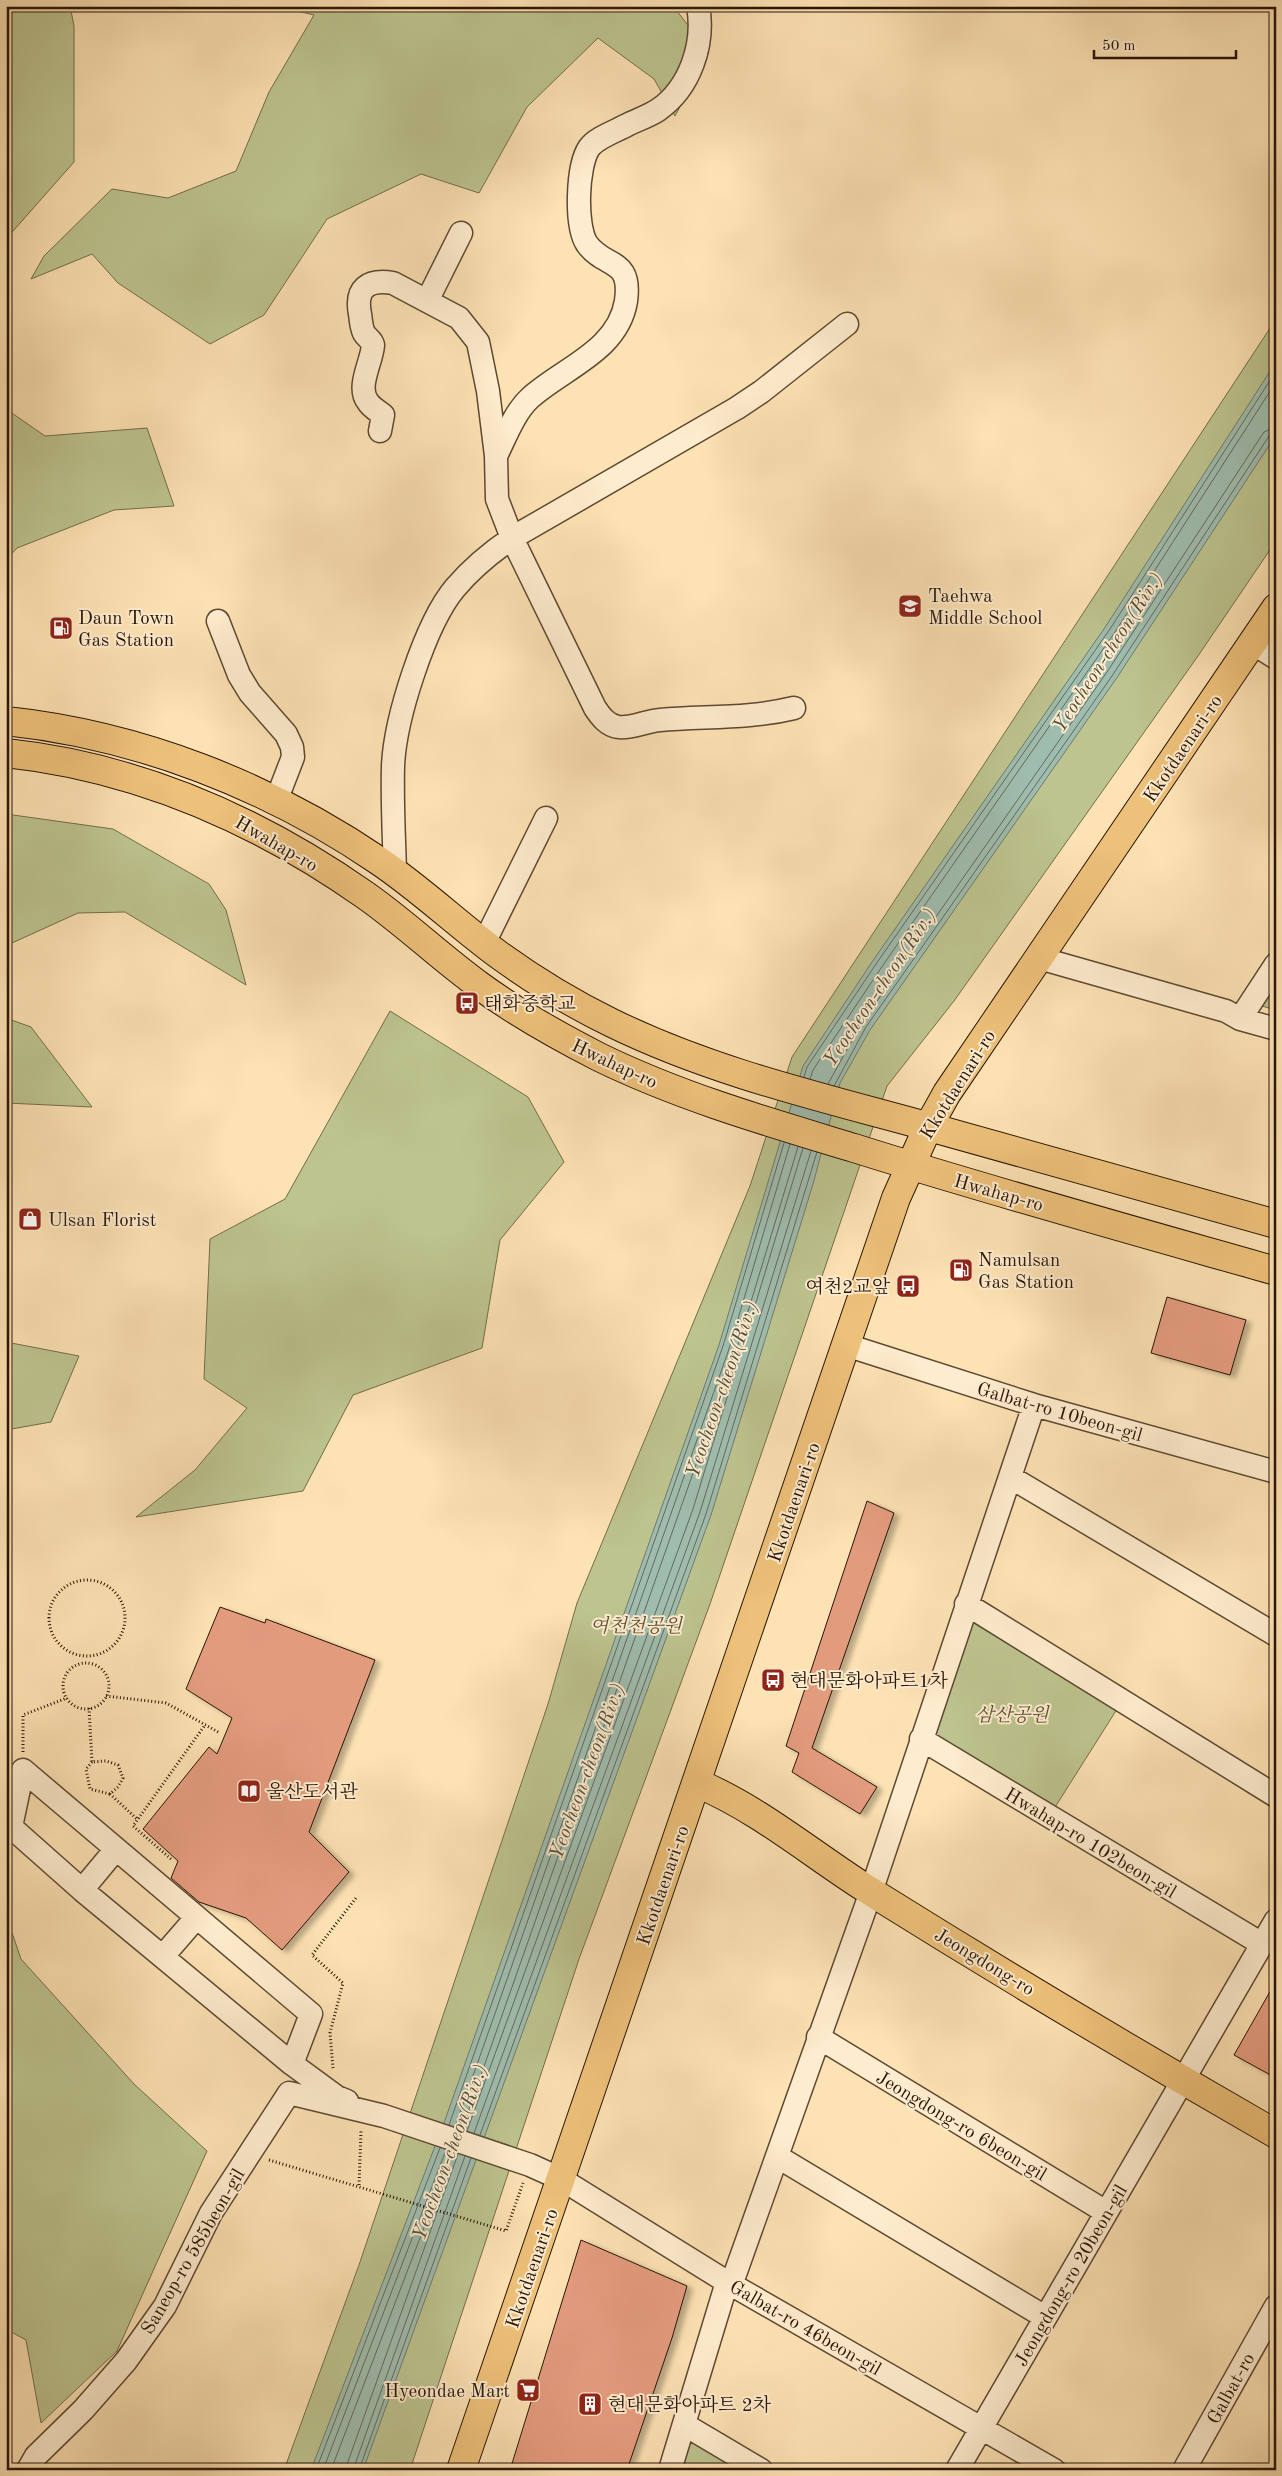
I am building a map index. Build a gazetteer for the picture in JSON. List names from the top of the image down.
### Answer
{
  "streets": {
    "main road": ["Kkotdaenari-ro", "Hwahap-ro", "Jeongdong-ro"],
    "street": [
      "Galbat-ro 10beon-gil",
      "Hwahap-ro 102beon-gil",
      "Jeongdong-ro 6beon-gil",
      "Saneop-ro 585beon-gil",
      "Jeongdong-ro 20beon-gil",
      "Galbat-ro 46beon-gil",
      "Galbat-ro"
    ]
  },
  "crossings": [
    ["Kkotdaenari-ro", "Hwahap-ro"],
    ["Kkotdaenari-ro", "Galbat-ro 10beon-gil"],
    ["Kkotdaenari-ro", "Jeongdong-ro"],
    ["Kkotdaenari-ro", "Galbat-ro 46beon-gil"],
    ["Hwahap-ro 102beon-gil", "Jeongdong-ro 20beon-gil"],
    ["Jeongdong-ro", "Jeongdong-ro 20beon-gil"],
    ["Jeongdong-ro 6beon-gil", "Jeongdong-ro 20beon-gil"],
    ["Saneop-ro 585beon-gil", "Galbat-ro 46beon-gil"],
    ["Jeongdong-ro 20beon-gil", "Galbat-ro 46beon-gil"]
  ],
  "water": ["Yeocheon-cheon(Riv.)"],
  "parks": ["여천천공원", "삼산공원"],
  "places": {
    "school or university": ["Taehwa Middle School"],
    "fuel station": ["Daun Town Gas Station", "Namulsan Gas Station"],
    "bus stop": ["태화중학교", "여천2교앞", "현대문화아파트1차"],
    "shop": ["Ulsan Florist"],
    "library": ["울산도서관"],
    "supermarket": ["Hyeondae Mart"],
    "building": ["현대문화아파트 2차"]
  },
  "scale_bar": "50 m"
}
